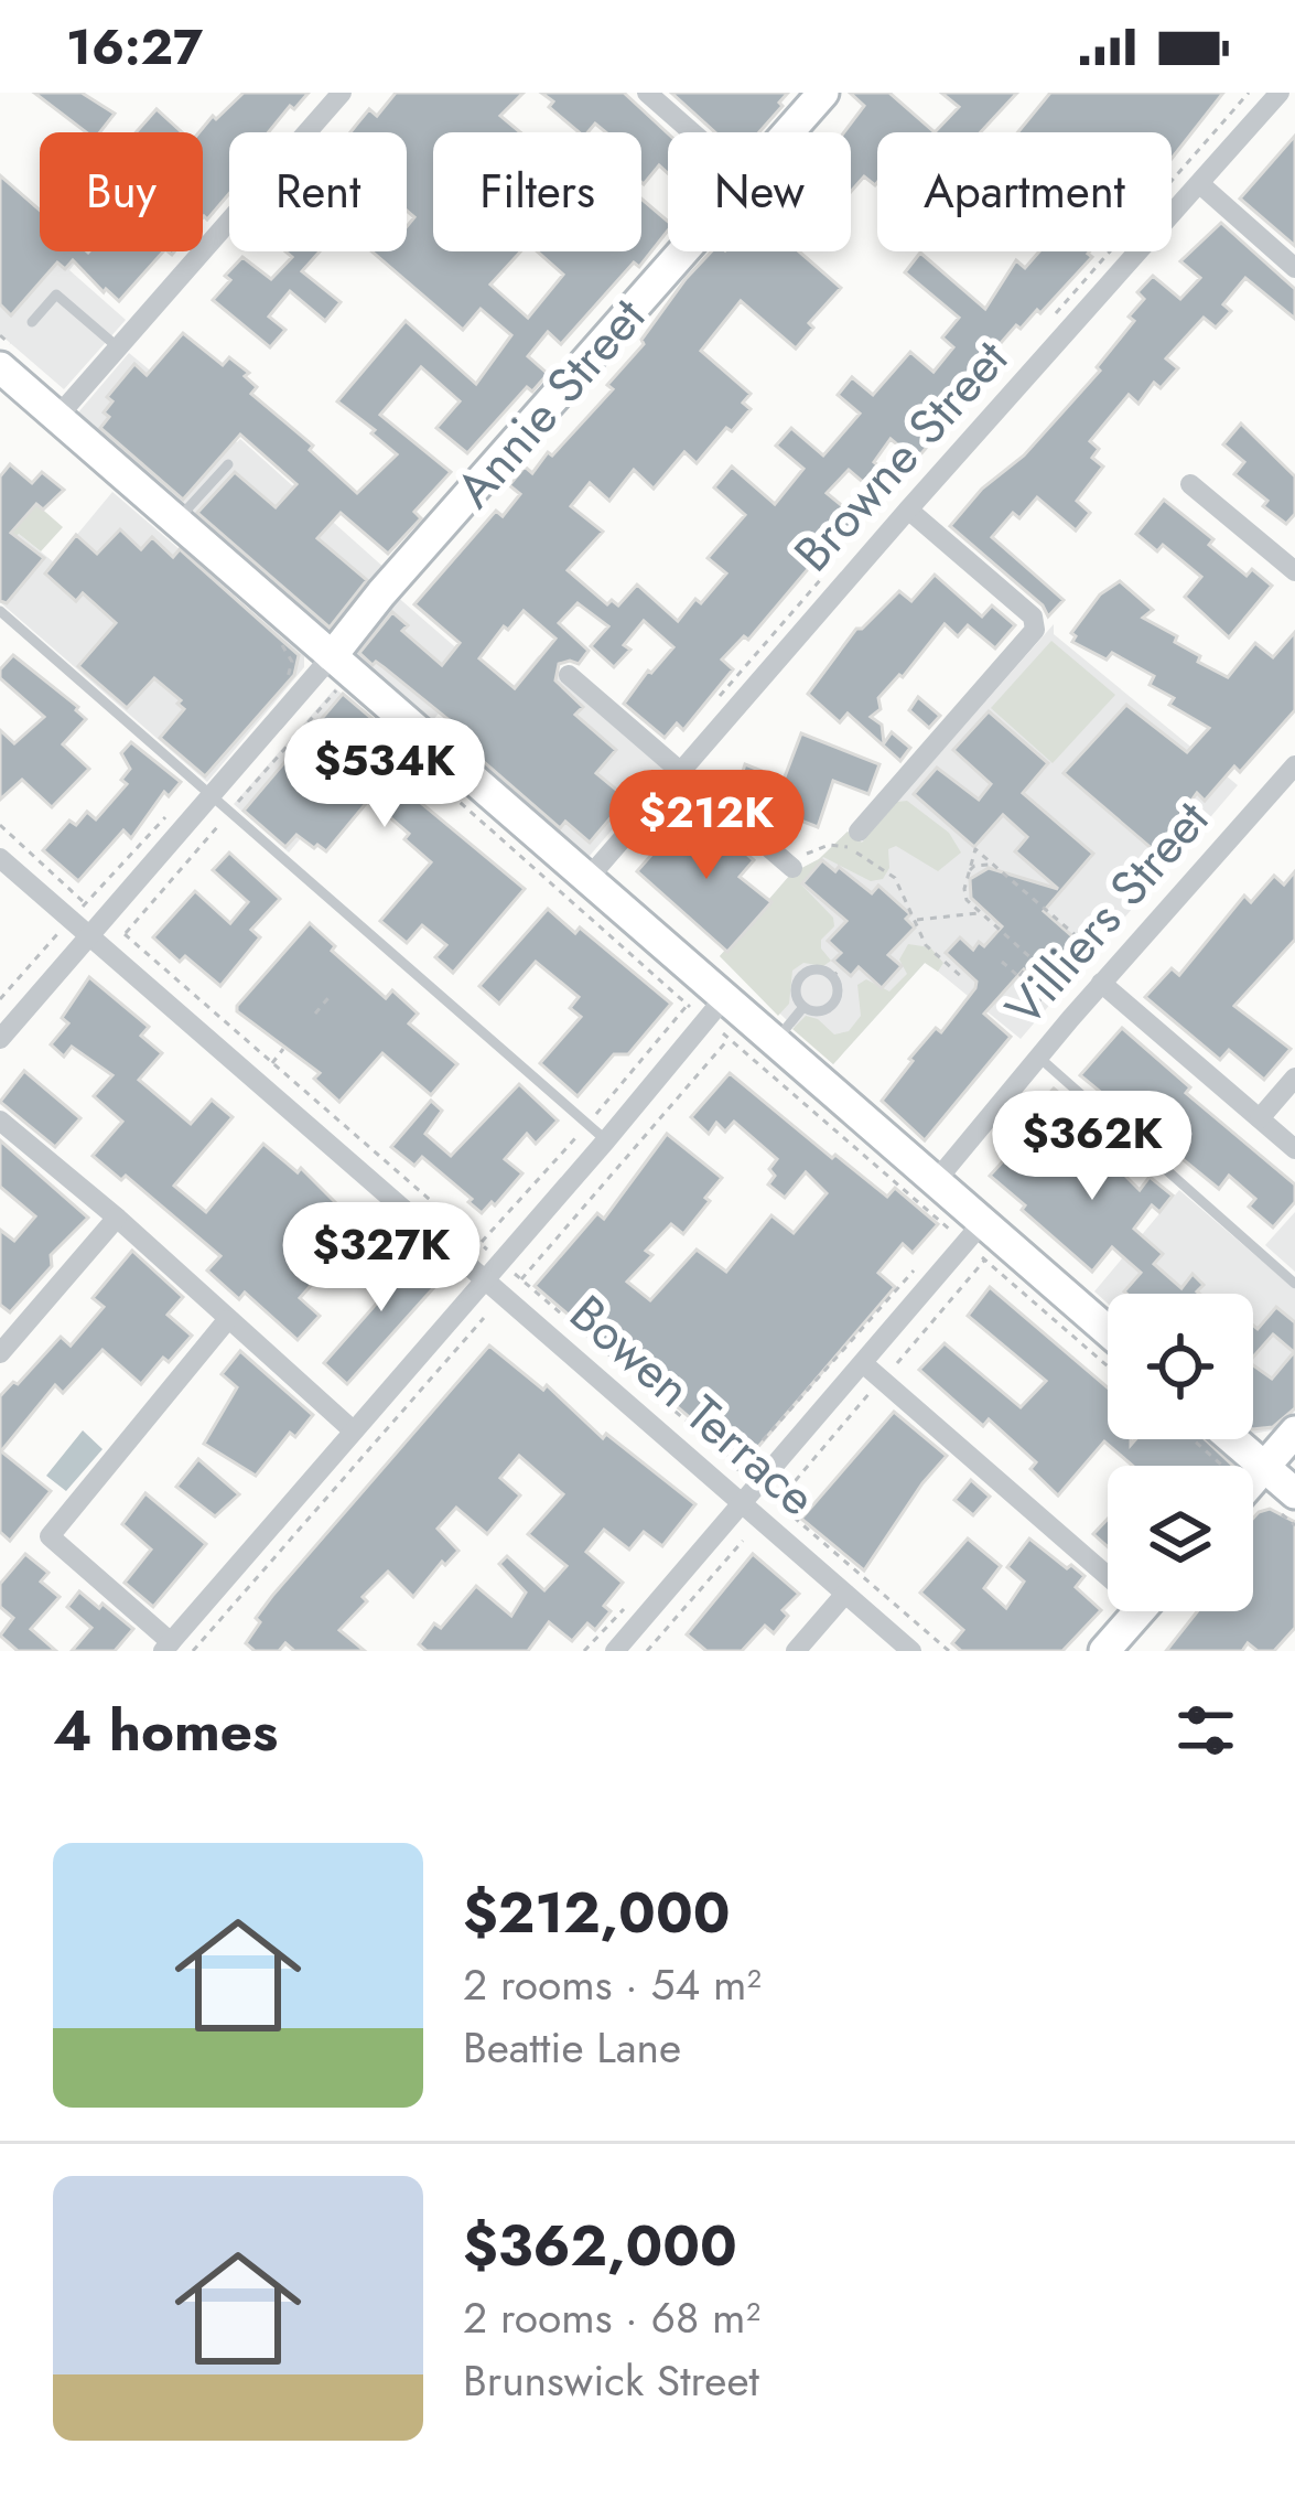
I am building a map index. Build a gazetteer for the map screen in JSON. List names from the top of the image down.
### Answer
{
  "streets": {
    "main road": ["Annie Street"],
    "street": ["Browne Street", "Villiers Street", "Bowen Terrace"]
  },
  "page": {
    "status": "16:27",
    "chip": [
      "Buy",
      "Rent",
      "Filters",
      "New",
      "Apartment"
    ],
    "price": [
      "$534K",
      "$212K",
      "$362K",
      "$327K"
    ],
    "heading": "4 homes",
    "list": [
      {
        "name": "$212,000",
        "note": "2 rooms · 54 m² · Beattie Lane"
      },
      {
        "name": "$362,000",
        "note": "2 rooms · 68 m² · Brunswick Street"
      }
    ]
  }
}
